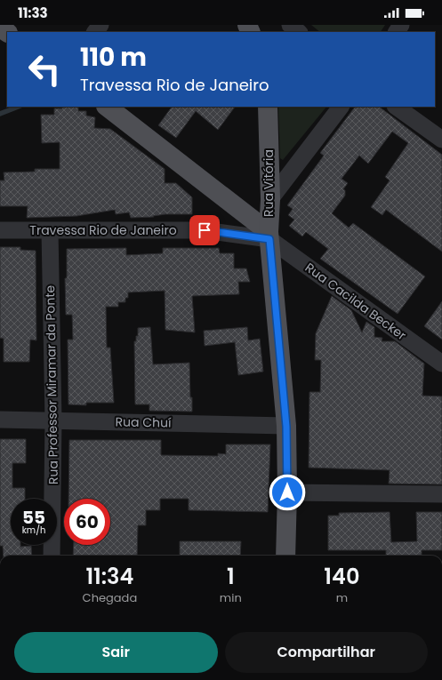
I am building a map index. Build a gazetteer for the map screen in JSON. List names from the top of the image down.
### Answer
{
  "streets": {
    "main road": ["Rua Vitória", "Rua Cacilda Becker"],
    "street": ["Travessa Rio de Janeiro", "Rua Professor Miramar da Ponte", "Rua Chuí"]
  },
  "crossings": [
    ["Rua Vitória", "Travessa Rio de Janeiro"],
    ["Rua Vitória", "Rua Cacilda Becker"],
    ["Rua Vitória", "Rua Chuí"],
    ["Travessa Rio de Janeiro", "Rua Cacilda Becker"],
    ["Travessa Rio de Janeiro", "Rua Professor Miramar da Ponte"],
    ["Rua Professor Miramar da Ponte", "Rua Chuí"]
  ],
  "page": {
    "status": "11:33",
    "turn": ["110 m", "Travessa Rio de Janeiro"],
    "speed": "55 km/h",
    "limit": "60",
    "eta": [
      "11:34",
      "Chegada",
      "1",
      "min",
      "140",
      "m"
    ],
    "buttons": ["Sair", "Compartilhar"]
  }
}
